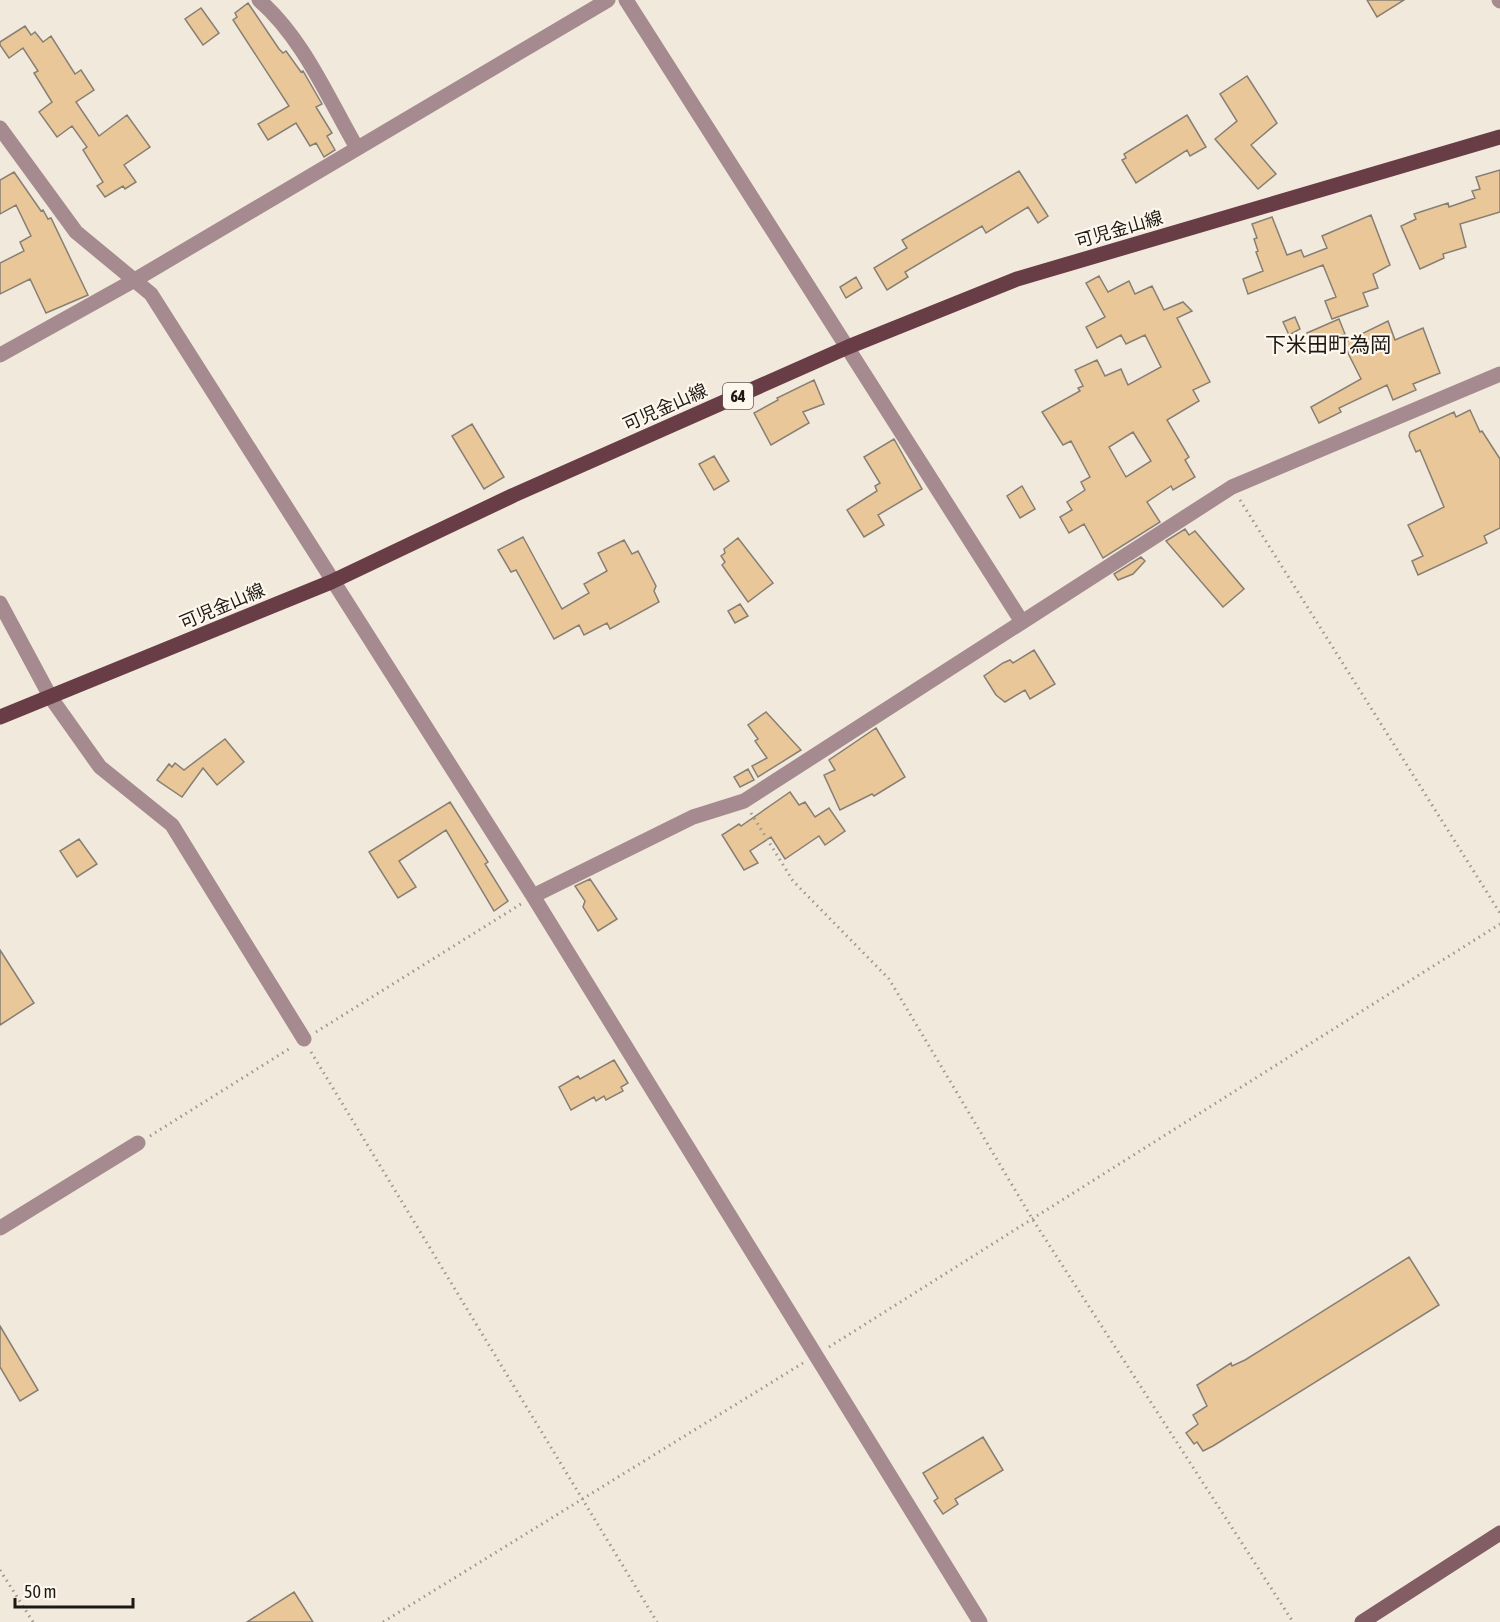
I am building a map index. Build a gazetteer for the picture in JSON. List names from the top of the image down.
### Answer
{
  "streets": {
    "main road": ["可児金山線", "64"]
  },
  "districts": ["下米田町為岡"],
  "scale_bar": "50 m"
}
